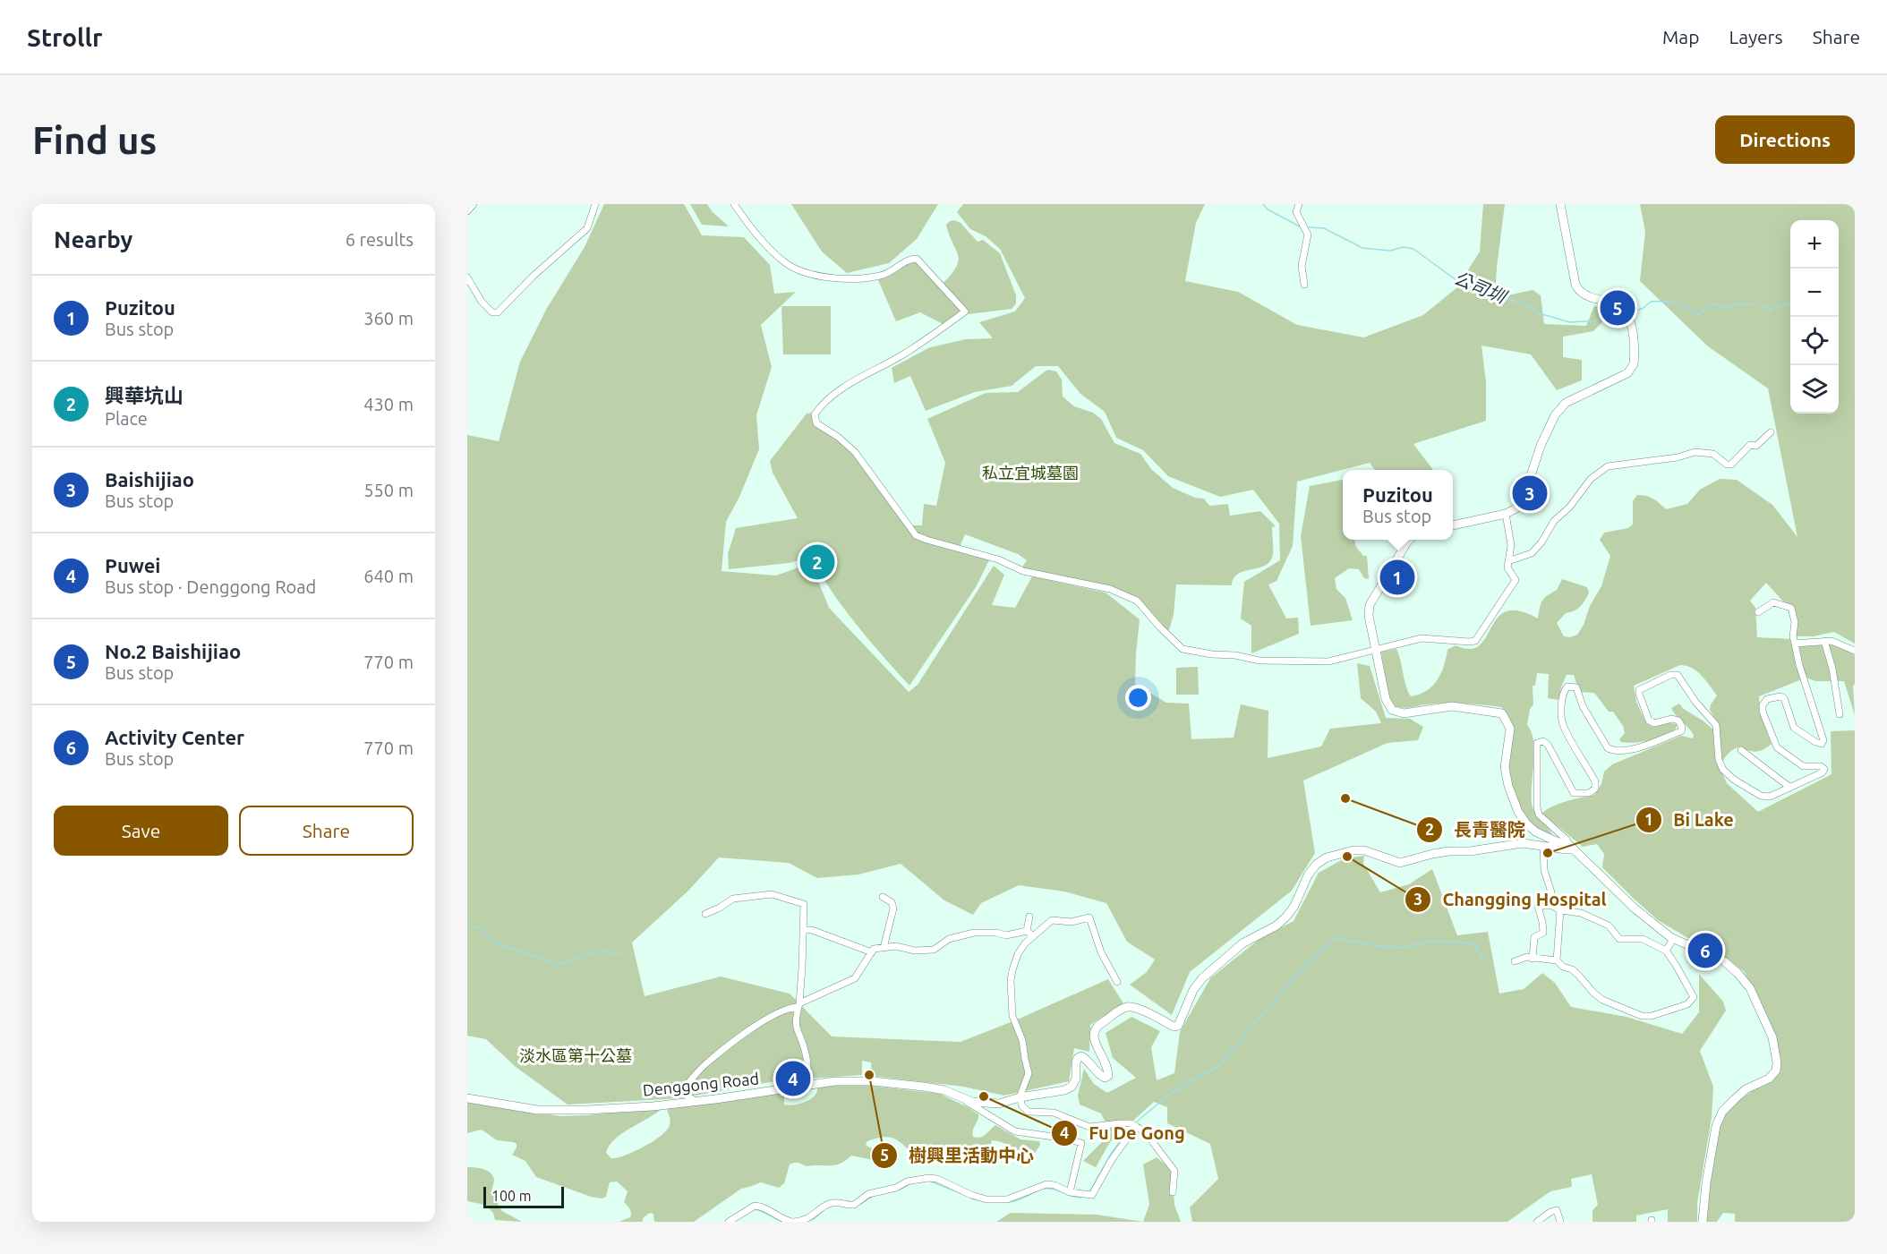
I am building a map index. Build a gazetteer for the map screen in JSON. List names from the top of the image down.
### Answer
{
  "streets": {
    "street": ["Denggong Road"]
  },
  "water": ["公司圳"],
  "parks": ["私立宜城墓園", "淡水區第十公墓"],
  "places": [
    "長青醫院",
    "Bi Lake",
    "Changging Hospital",
    "樹興里活動中心",
    "Fu De Gong"
  ],
  "scale_bar": "100 m",
  "page": {
    "header": "Strollr",
    "nav": ["Map", "Layers", "Share"],
    "buttons": [
      "Directions",
      ["Save", "Share"]
    ],
    "title": "Find us",
    "heading": ["Nearby", "6 results"],
    "map_buttons": ["+", "−"],
    "list": [
      {
        "mark": "1",
        "name": "Puzitou",
        "note": "Bus stop",
        "value": "360 m"
      },
      {
        "mark": "2",
        "name": "興華坑山",
        "note": "Place",
        "value": "430 m"
      },
      {
        "mark": "3",
        "name": "Baishijiao",
        "note": "Bus stop",
        "value": "550 m"
      },
      {
        "mark": "4",
        "name": "Puwei",
        "note": "Bus stop · Denggong Road",
        "value": "640 m"
      },
      {
        "mark": "5",
        "name": "No.2 Baishijiao",
        "note": "Bus stop",
        "value": "770 m"
      },
      {
        "mark": "6",
        "name": "Activity Center",
        "note": "Bus stop",
        "value": "770 m"
      }
    ],
    "pins": [
      "5",
      "3",
      "2",
      "1",
      "6",
      "4"
    ],
    "popup": ["Puzitou", "Bus stop"],
    "scale": "100 m"
  }
}
